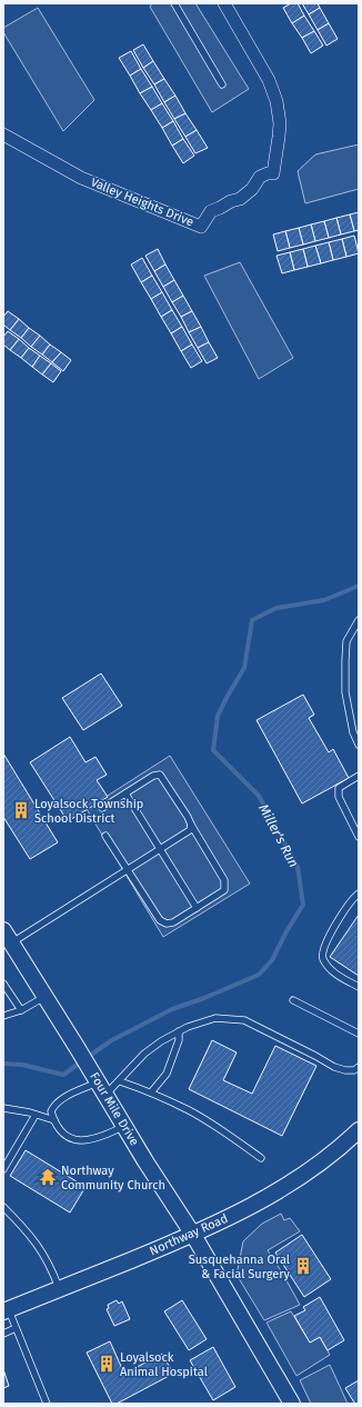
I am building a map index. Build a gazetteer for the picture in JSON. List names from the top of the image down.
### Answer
{
  "streets": {
    "street": ["Valley Heights Drive", "Four Mile Drive", "Northway Road"]
  },
  "crossings": [
    ["Four Mile Drive", "Northway Road"]
  ],
  "water": ["Miller's Run"],
  "places": {
    "building": ["Loyalsock Township School District", "Susquehanna Oral & Facial Surgery", "Loyalsock Animal Hospital"],
    "temple": ["Northway Community Church"]
  }
}
